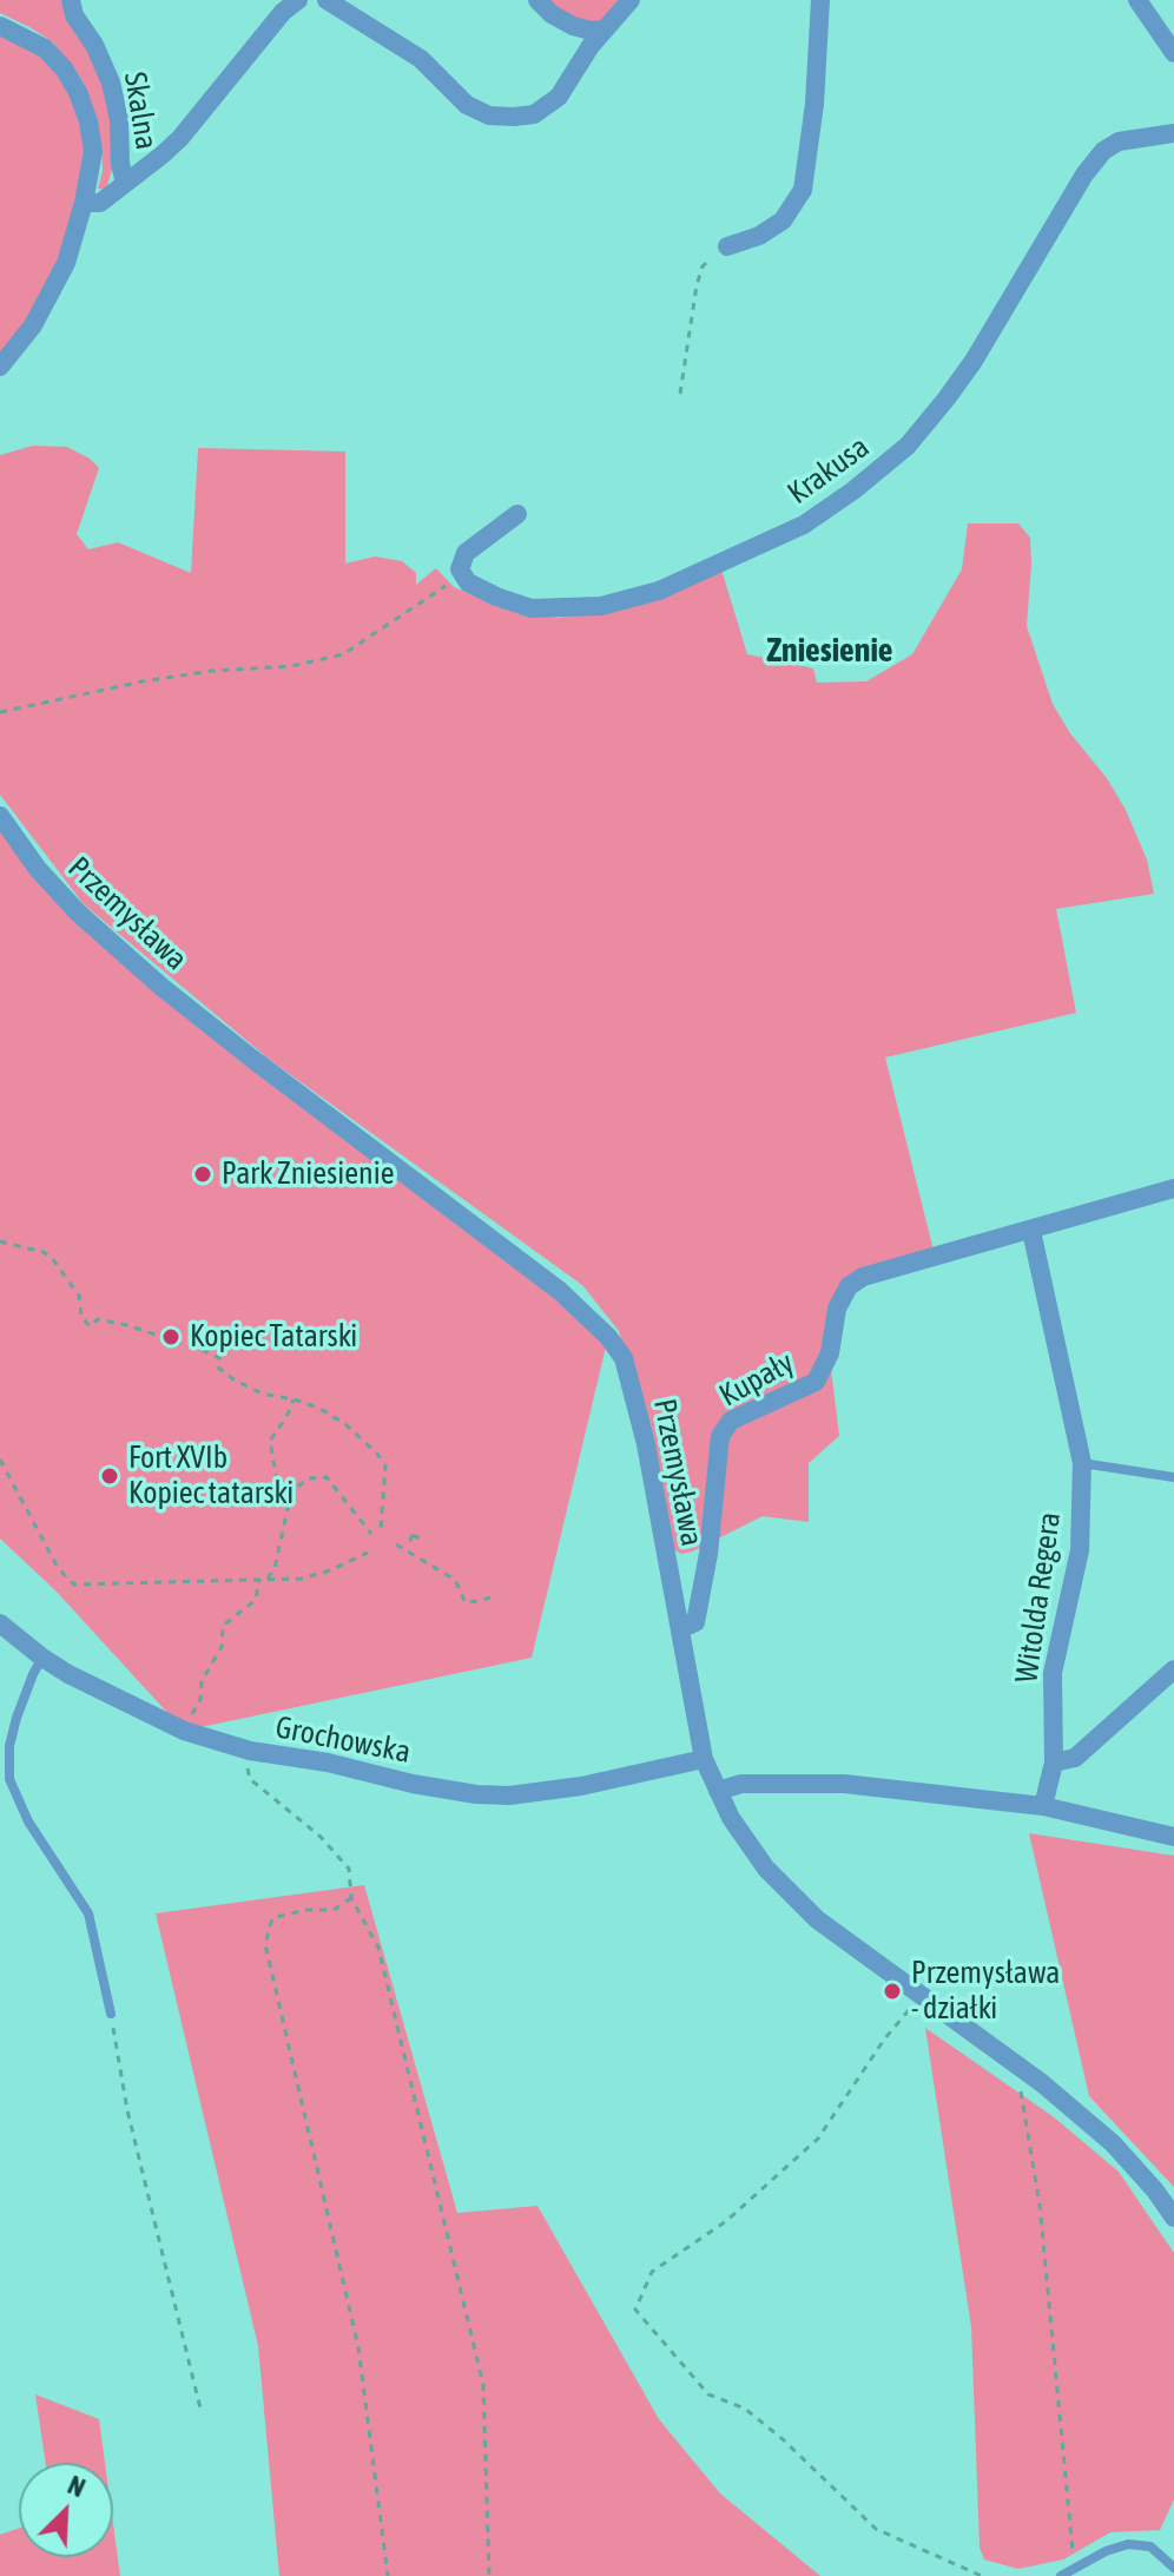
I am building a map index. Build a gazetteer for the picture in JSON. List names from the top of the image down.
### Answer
{
  "streets": {
    "street": [
      "Skalna",
      "Krakusa",
      "Przemysława",
      "Kupały",
      "Witolda Regera",
      "Grochowska"
    ]
  },
  "crossings": [
    ["Przemysława", "Kupały"],
    ["Przemysława", "Grochowska"],
    ["Kupały", "Witolda Regera"]
  ],
  "districts": ["Zniesienie"],
  "places": [
    "Park Zniesienie",
    "Kopiec Tatarski",
    "Fort XVIb Kopiec tatarski",
    "Przemysława - działki"
  ],
  "north": "top right"
}
